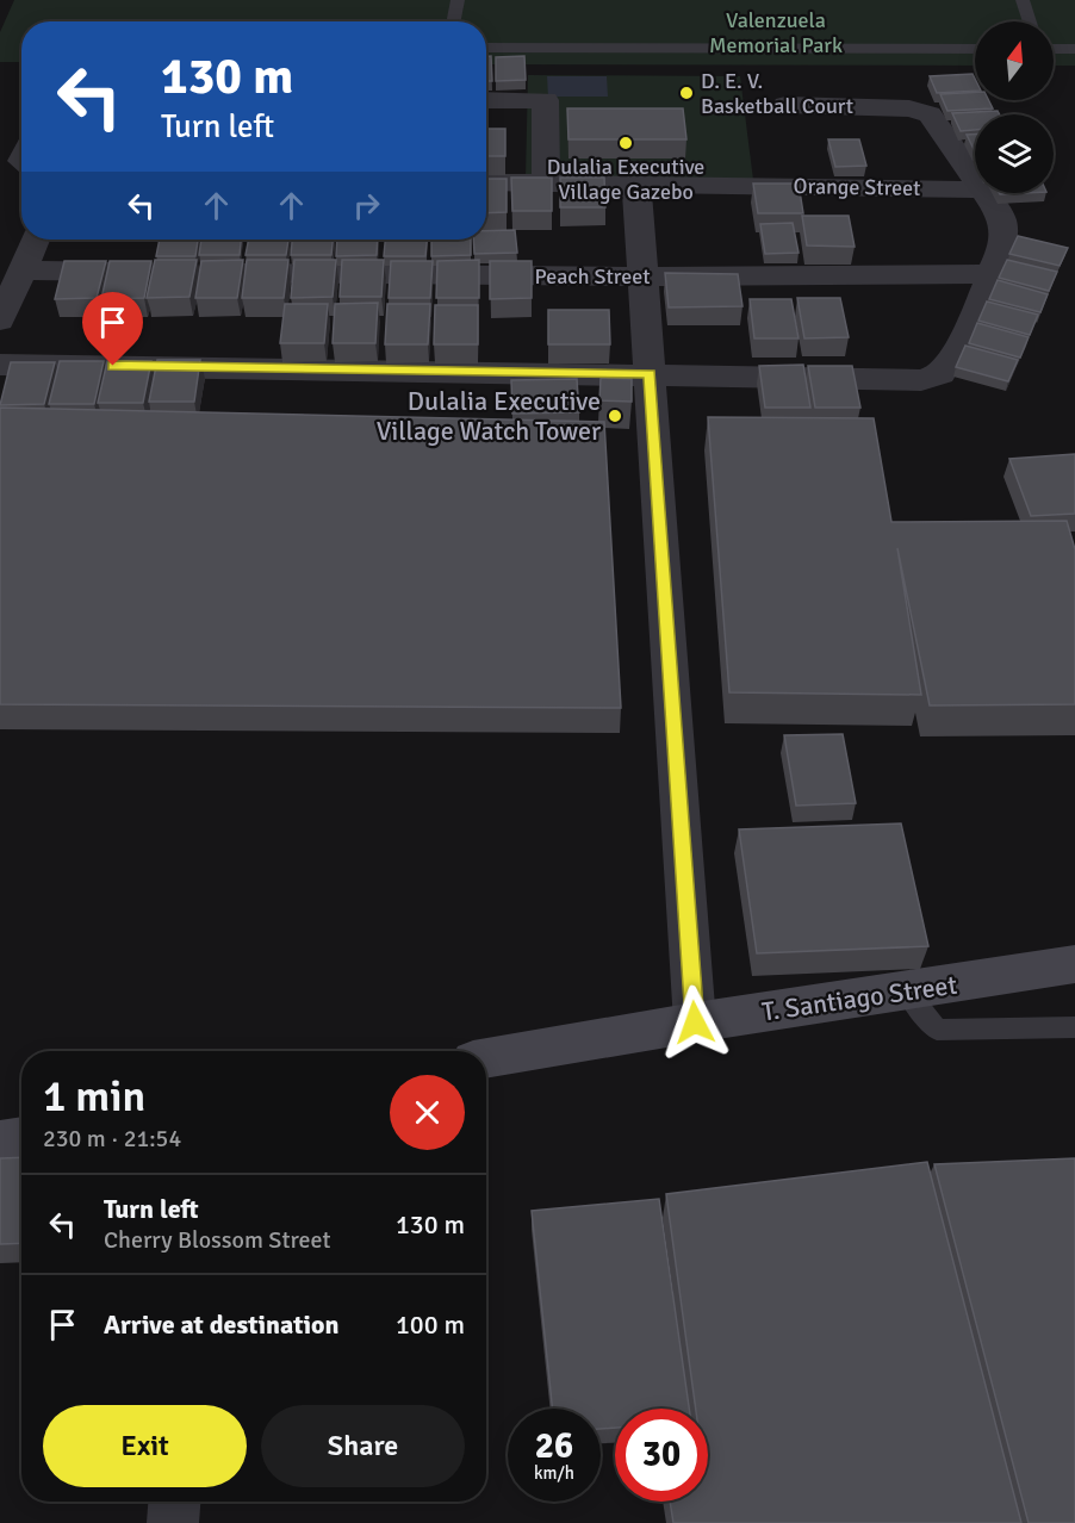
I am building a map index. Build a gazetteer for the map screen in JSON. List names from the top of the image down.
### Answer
{
  "streets": {
    "main road": ["T. Santiago Street"],
    "street": ["Orange Street", "Peach Street"]
  },
  "parks": ["Valenzuela Memorial Park"],
  "places": ["D. E. V. Basketball Court", "Dulalia Executive Village Gazebo", "Dulalia Executive Village Watch Tower"],
  "north": "top",
  "page": {
    "turn": ["130 m", "Turn left"],
    "heading": ["1 min", "230 m · 21:54"],
    "list": [
      {
        "name": "Turn left",
        "note": "Cherry Blossom Street",
        "value": "130 m"
      },
      {
        "name": "Arrive at destination",
        "value": "100 m"
      }
    ],
    "buttons": ["Exit", "Share"],
    "speed": "26 km/h",
    "limit": "30"
  }
}
